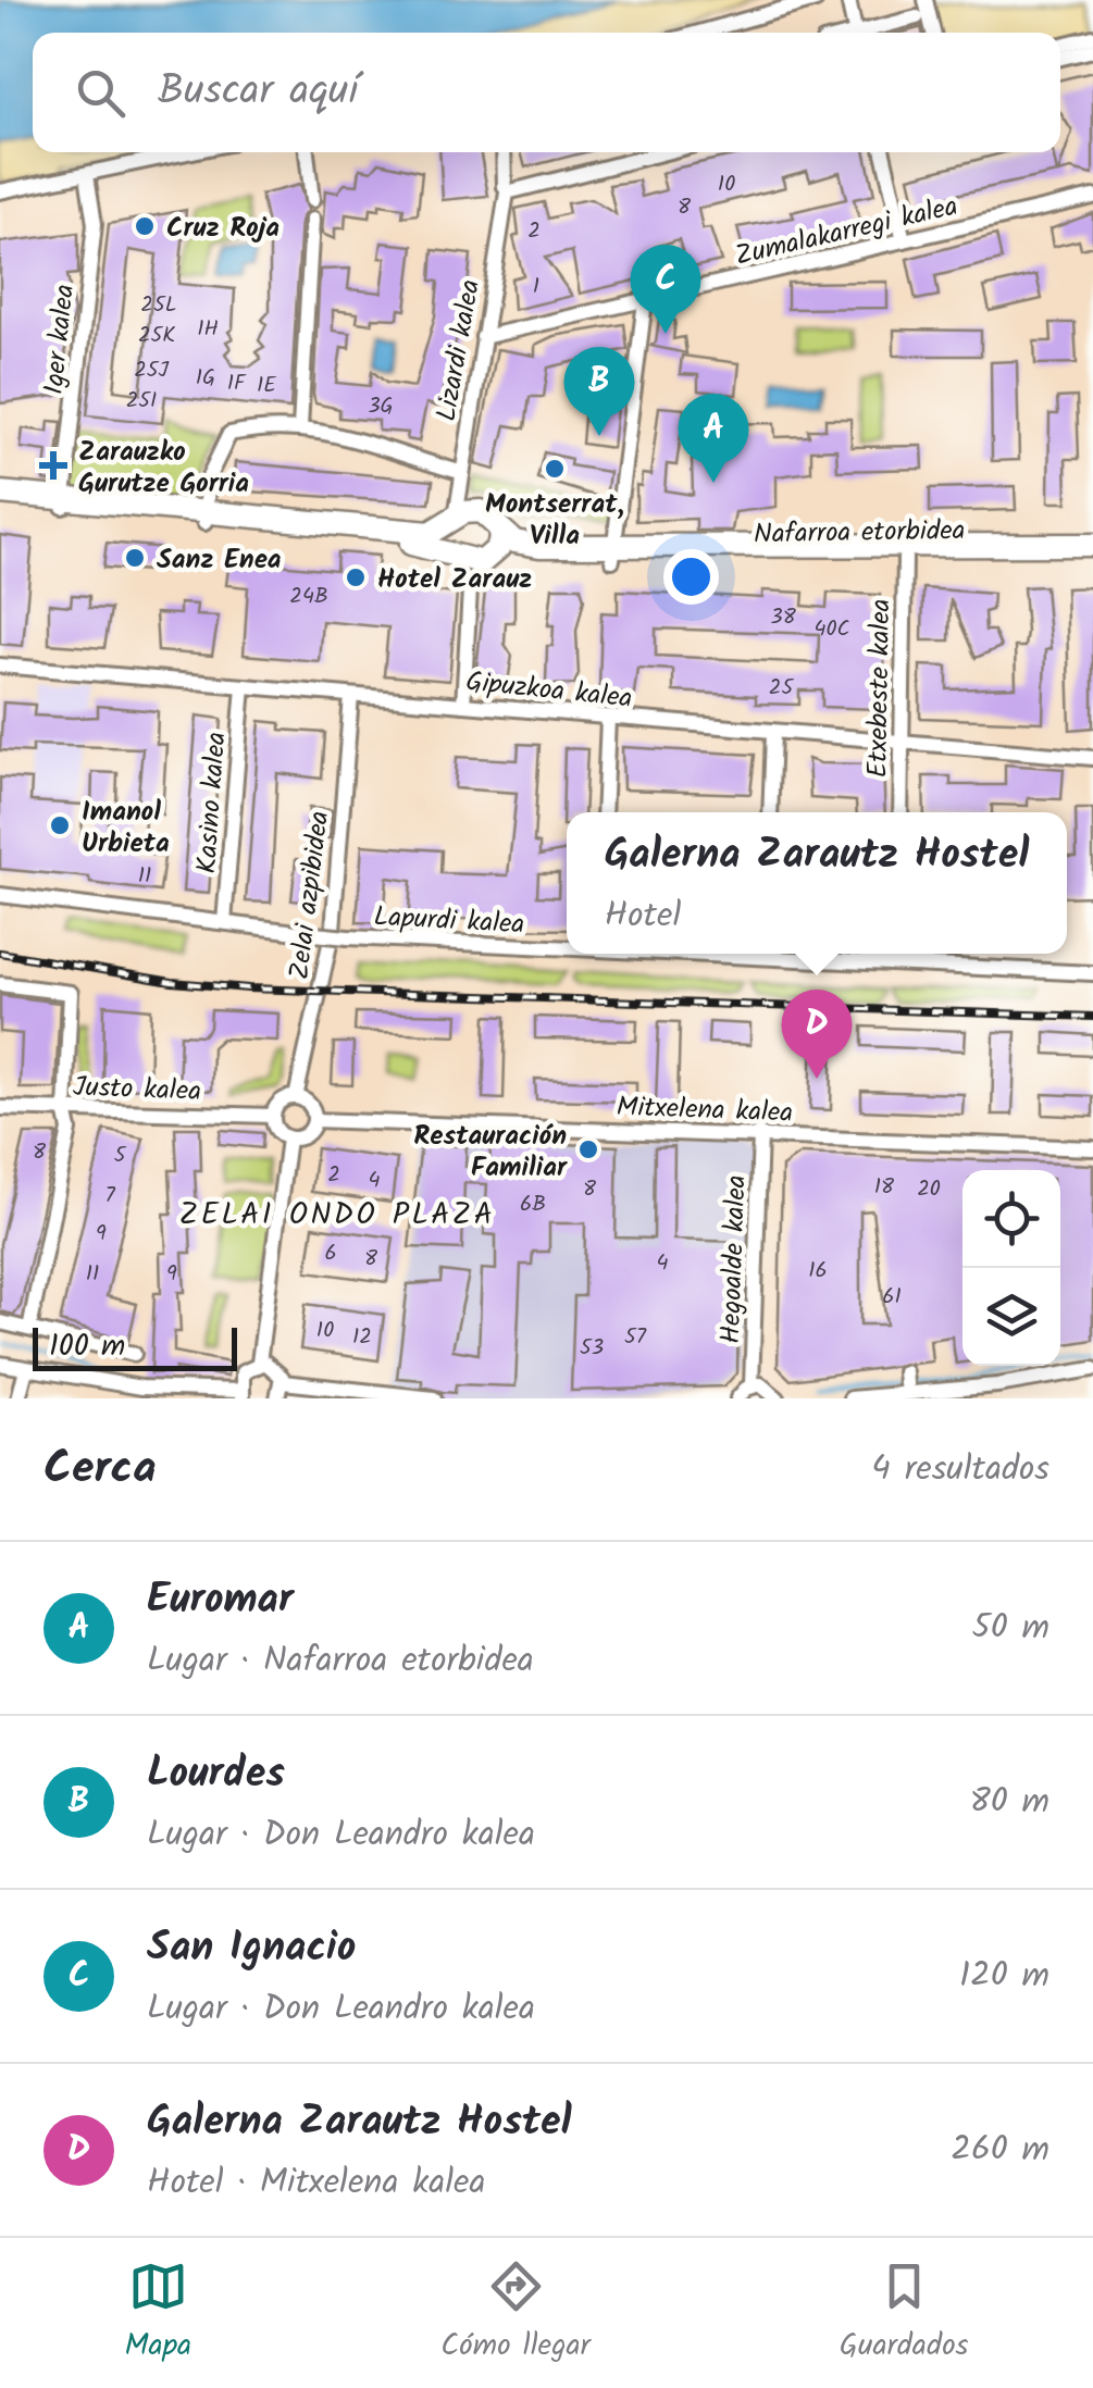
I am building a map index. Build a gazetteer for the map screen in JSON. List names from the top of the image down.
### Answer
{
  "streets": {
    "highway": ["Nafarroa etorbidea"],
    "street": [
      "Zumalakarregi kalea",
      "Iger kalea",
      "Lizardi kalea",
      "Gipuzkoa kalea",
      "Etxebeste kalea",
      "Kasino kalea",
      "Zelai azpibidea",
      "Lapurdi kalea",
      "Justo kalea",
      "Mitxelena kalea",
      "Hegoalde kalea"
    ]
  },
  "crossings": [
    ["Zumalakarregi kalea", "Lizardi kalea"],
    ["Iger kalea", "Nafarroa etorbidea"],
    ["Lizardi kalea", "Nafarroa etorbidea"],
    ["Nafarroa etorbidea", "Etxebeste kalea"],
    ["Gipuzkoa kalea", "Etxebeste kalea"],
    ["Gipuzkoa kalea", "Kasino kalea"],
    ["Gipuzkoa kalea", "Zelai azpibidea"],
    ["Kasino kalea", "Lapurdi kalea"],
    ["Zelai azpibidea", "Justo kalea"],
    ["Zelai azpibidea", "Mitxelena kalea"],
    ["Justo kalea", "Mitxelena kalea"],
    ["Mitxelena kalea", "Hegoalde kalea"]
  ],
  "districts": ["ZELAI ONDO PLAZA"],
  "places": {
    "other": [
      "Cruz Roja",
      "Montserrat, Villa",
      "Sanz Enea",
      "Hotel Zarauz",
      "Imanol Urbieta",
      "Restauración Familiar"
    ],
    "health": ["Zarauzko Gurutze Gorria"]
  },
  "house_numbers": [
    "10",
    "8",
    "2",
    "1",
    "25L",
    "1H",
    "25K",
    "25J",
    "1G",
    "1F",
    "1E",
    "25I",
    "3G",
    "24B",
    "38",
    "40C",
    "25",
    "11",
    "8",
    "5",
    "2",
    "4",
    "18",
    "8",
    "20",
    "7",
    "6B",
    "9",
    "6",
    "8",
    "4",
    "16",
    "11",
    "9",
    "61",
    "10",
    "12",
    "57",
    "53"
  ],
  "scale_bar": "100 m",
  "page": {
    "search": "Buscar aquí",
    "pins": [
      "C",
      "B",
      "A",
      "D"
    ],
    "popup": ["Galerna Zarautz Hostel", "Hotel"],
    "scale": "100 m",
    "heading": ["Cerca", "4 resultados"],
    "list": [
      {
        "mark": "A",
        "name": "Euromar",
        "note": "Lugar · Nafarroa etorbidea",
        "value": "50 m"
      },
      {
        "mark": "B",
        "name": "Lourdes",
        "note": "Lugar · Don Leandro kalea",
        "value": "80 m"
      },
      {
        "mark": "C",
        "name": "San Ignacio",
        "note": "Lugar · Don Leandro kalea",
        "value": "120 m"
      },
      {
        "mark": "D",
        "name": "Galerna Zarautz Hostel",
        "note": "Hotel · Mitxelena kalea",
        "value": "260 m"
      }
    ],
    "nav": ["Mapa", "Cómo llegar", "Guardados"]
  }
}
